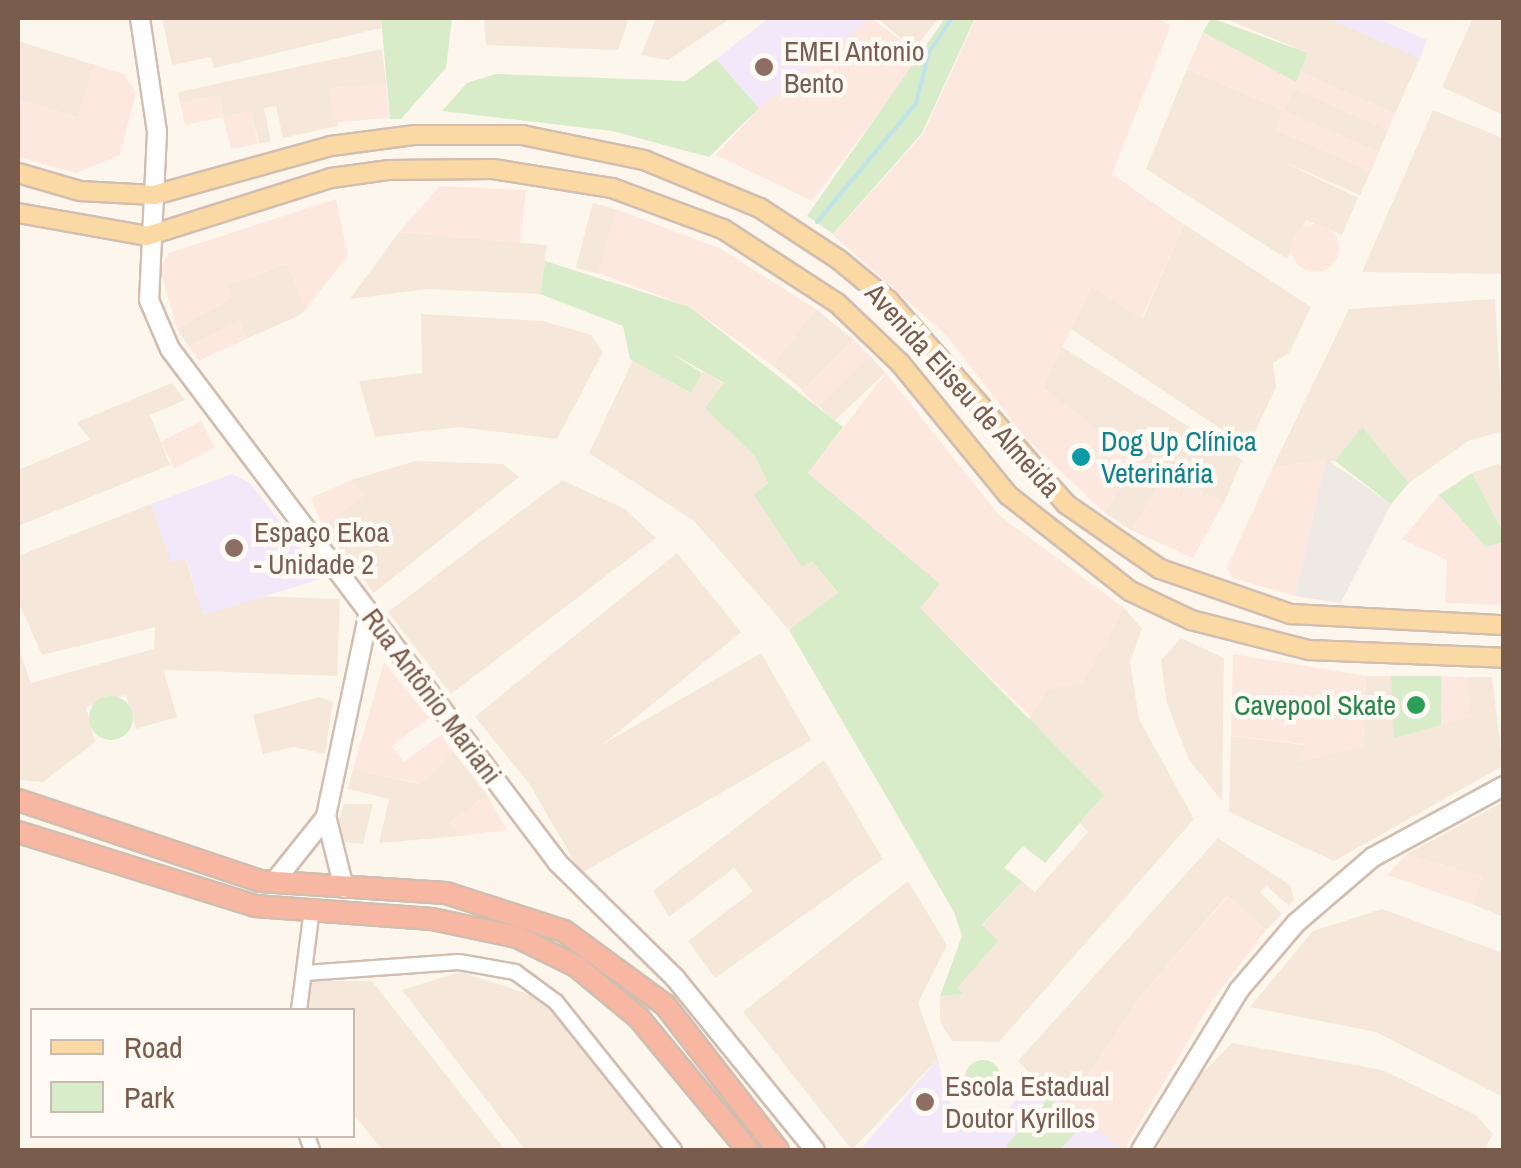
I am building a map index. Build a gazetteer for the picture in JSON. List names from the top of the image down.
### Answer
{
  "streets": {
    "main road": ["Avenida Eliseu de Almeida", "Rua Antônio Mariani"]
  },
  "crossings": [
    ["Avenida Eliseu de Almeida", "Rua Antônio Mariani"]
  ],
  "places": [
    "EMEI Antonio Bento",
    "Dog Up Clínica Veterinária",
    "Espaço Ekoa - Unidade 2",
    "Cavepool Skate",
    "Escola Estadual Doutor Kyrillos"
  ],
  "legend": ["Road", "Park"]
}
